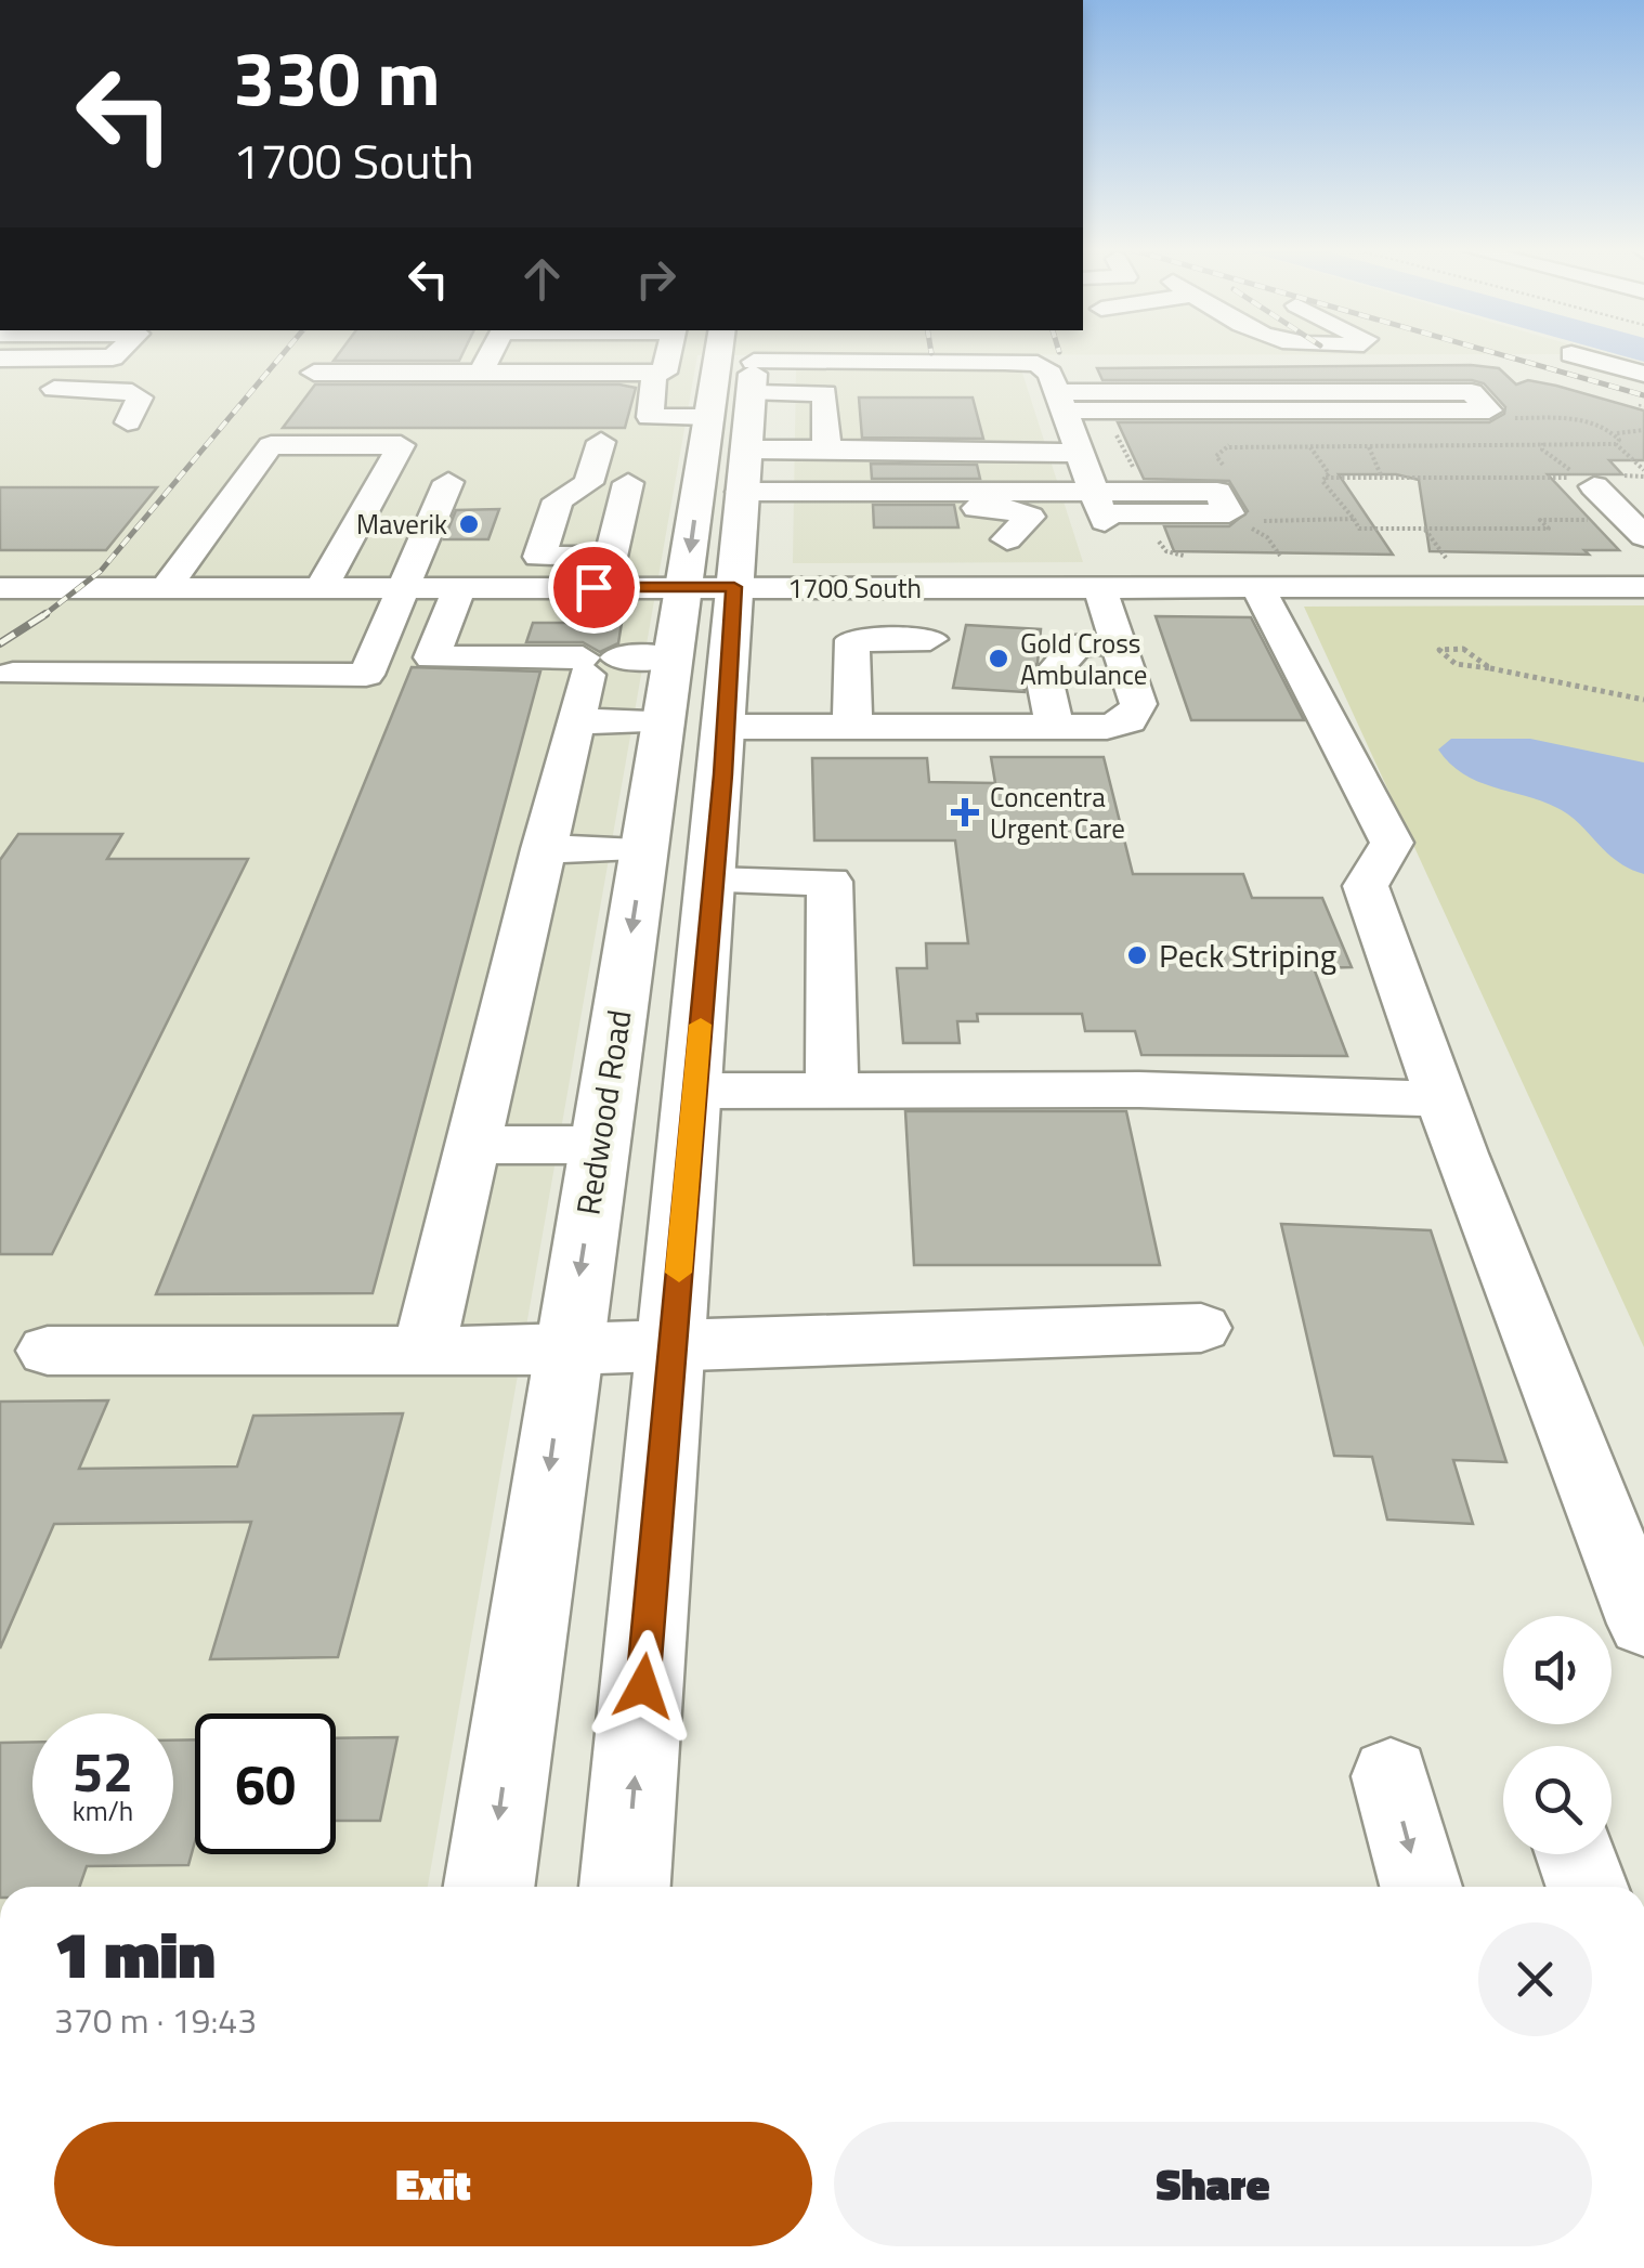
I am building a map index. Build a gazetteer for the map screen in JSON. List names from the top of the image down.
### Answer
{
  "streets": {
    "main road": ["Redwood Road"],
    "street": ["1700 South"]
  },
  "crossings": [
    ["1700 South", "Redwood Road"]
  ],
  "places": {
    "other": ["Maverik", "Gold Cross Ambulance", "Peck Striping"],
    "health": ["Concentra Urgent Care"]
  },
  "page": {
    "turn": ["330 m", "1700 South"],
    "speed": "52 km/h",
    "limit": "60",
    "heading": ["1 min", "370 m · 19:43"],
    "buttons": ["Exit", "Share"]
  }
}
